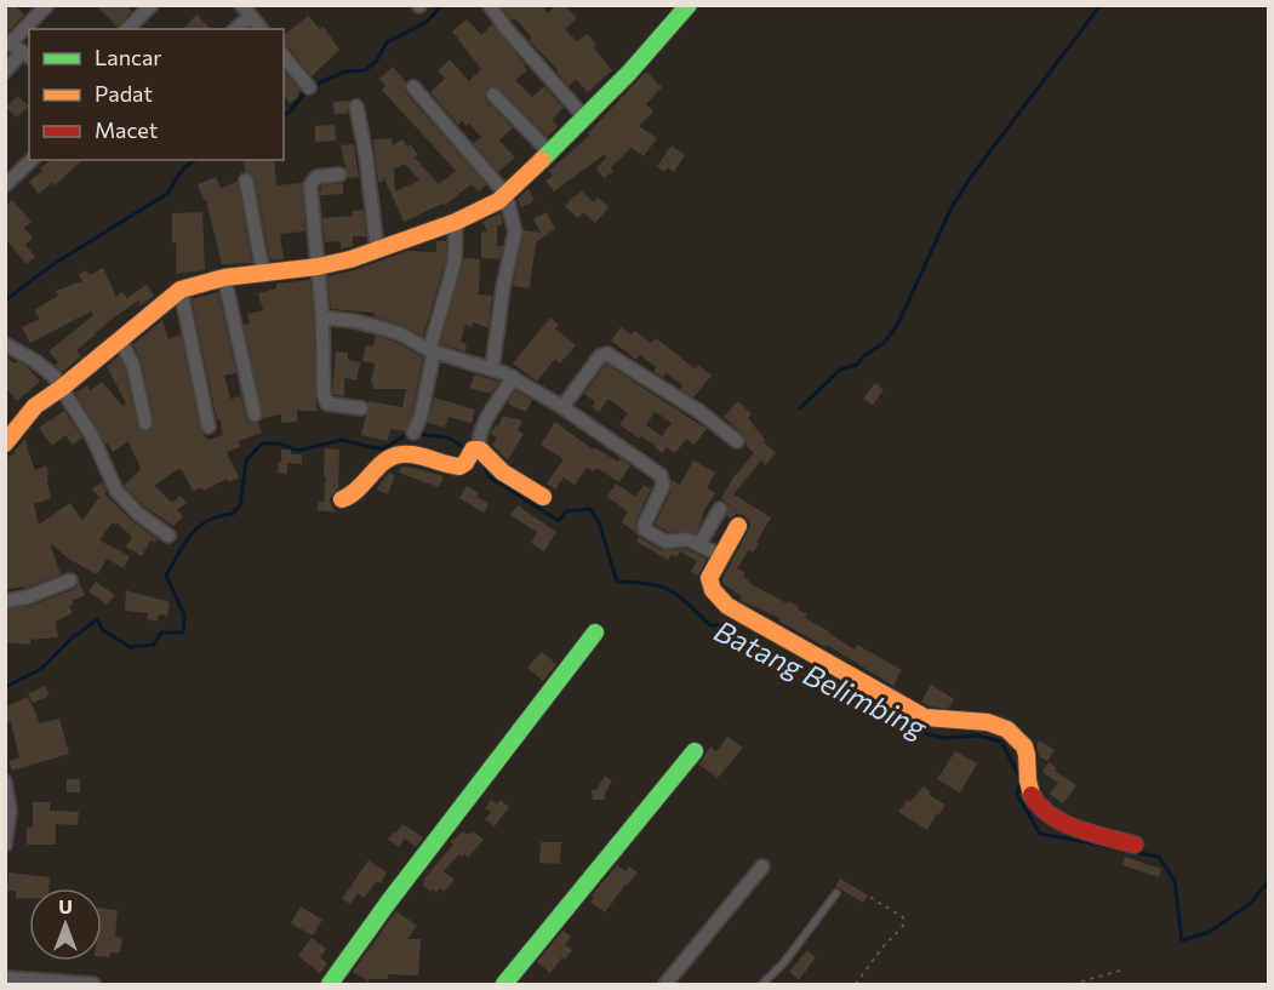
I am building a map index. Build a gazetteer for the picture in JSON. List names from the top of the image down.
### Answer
{
  "water": ["Batang Belimbing"],
  "legend": ["Lancar", "Padat", "Macet"],
  "north": "top"
}
